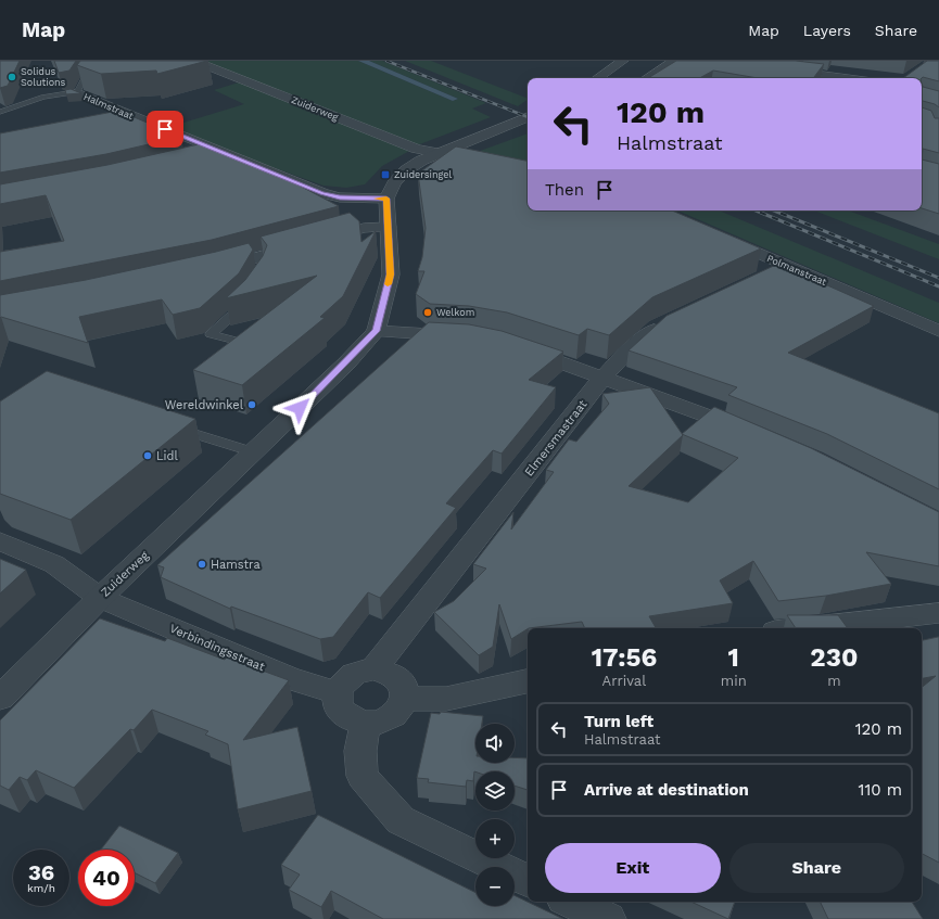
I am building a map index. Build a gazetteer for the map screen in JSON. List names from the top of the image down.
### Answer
{
  "streets": {
    "street": [
      "Halmstraat",
      "Zuiderweg",
      "Polmanstraat",
      "Elmersmastraat",
      "Verbindingsstraat"
    ]
  },
  "crossings": [
    ["Halmstraat", "Zuiderweg"],
    ["Zuiderweg", "Verbindingsstraat"],
    ["Elmersmastraat", "Verbindingsstraat"]
  ],
  "places": {
    "other": [
      "Solidus Solutions",
      "Welkom",
      "Wereldwinkel",
      "Lidl",
      "Hamstra"
    ],
    "transit": ["Zuidersingel"]
  },
  "page": {
    "header": "Map",
    "nav": ["Map", "Layers", "Share"],
    "turn": ["120 m", "Halmstraat"],
    "then": "Then",
    "eta": [
      "17:56",
      "Arrival",
      "1",
      "min",
      "230",
      "m"
    ],
    "list": [
      {
        "name": "Turn left",
        "note": "Halmstraat",
        "value": "120 m"
      },
      {
        "name": "Arrive at destination",
        "value": "110 m"
      }
    ],
    "map_buttons": ["+", "−"],
    "buttons": ["Exit", "Share"],
    "speed": "36 km/h",
    "limit": "40"
  }
}
